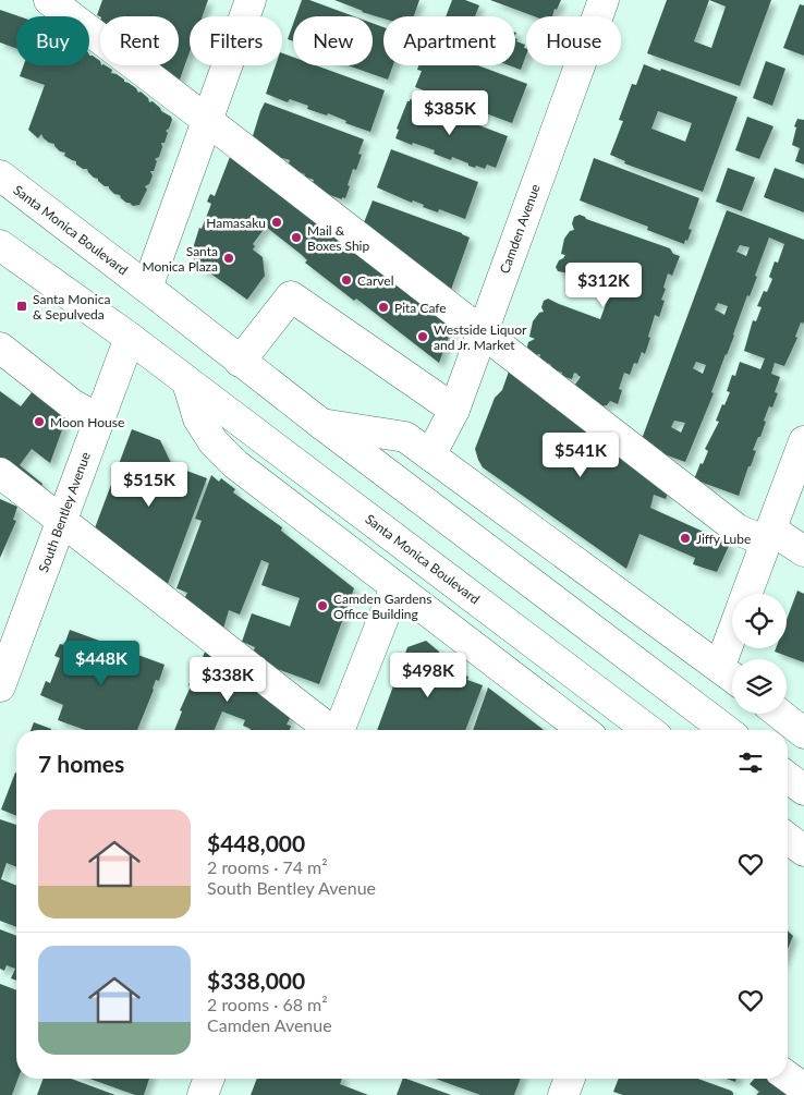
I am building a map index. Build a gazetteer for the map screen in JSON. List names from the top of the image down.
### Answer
{
  "streets": {
    "street": ["Camden Avenue", "Santa Monica Boulevard", "South Bentley Avenue"]
  },
  "crossings": [
    ["Camden Avenue", "Santa Monica Boulevard"],
    ["Santa Monica Boulevard", "South Bentley Avenue"]
  ],
  "places": {
    "other": [
      "Hamasaku",
      "Mail & Boxes Ship",
      "Santa Monica Plaza",
      "Carvel",
      "Pita Cafe",
      "Westside Liquor and Jr. Market",
      "Moon House",
      "Jiffy Lube",
      "Camden Gardens Office Building"
    ],
    "transit": ["Santa Monica & Sepulveda"]
  },
  "page": {
    "chip": [
      "Buy",
      "Rent",
      "Filters",
      "New",
      "Apartment",
      "House"
    ],
    "price": [
      "$385K",
      "$312K",
      "$541K",
      "$515K",
      "$448K",
      "$498K",
      "$338K"
    ],
    "heading": "7 homes",
    "list": [
      {
        "name": "$448,000",
        "note": "2 rooms · 74 m² · South Bentley Avenue"
      },
      {
        "name": "$338,000",
        "note": "2 rooms · 68 m² · Camden Avenue"
      }
    ]
  }
}
